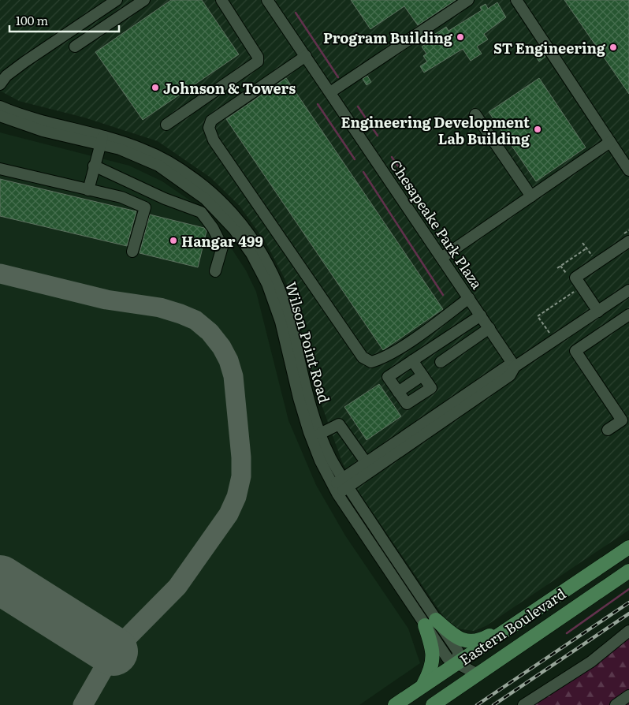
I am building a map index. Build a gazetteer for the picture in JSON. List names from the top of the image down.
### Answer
{
  "streets": {
    "main road": ["Eastern Boulevard"],
    "street": ["Chesapeake Park Plaza", "Wilson Point Road"]
  },
  "crossings": [
    ["Wilson Point Road", "Eastern Boulevard"]
  ],
  "places": [
    "Program Building",
    "ST Engineering",
    "Johnson & Towers",
    "Engineering Development Lab Building",
    "Hangar 499"
  ],
  "scale_bar": "100 m"
}
